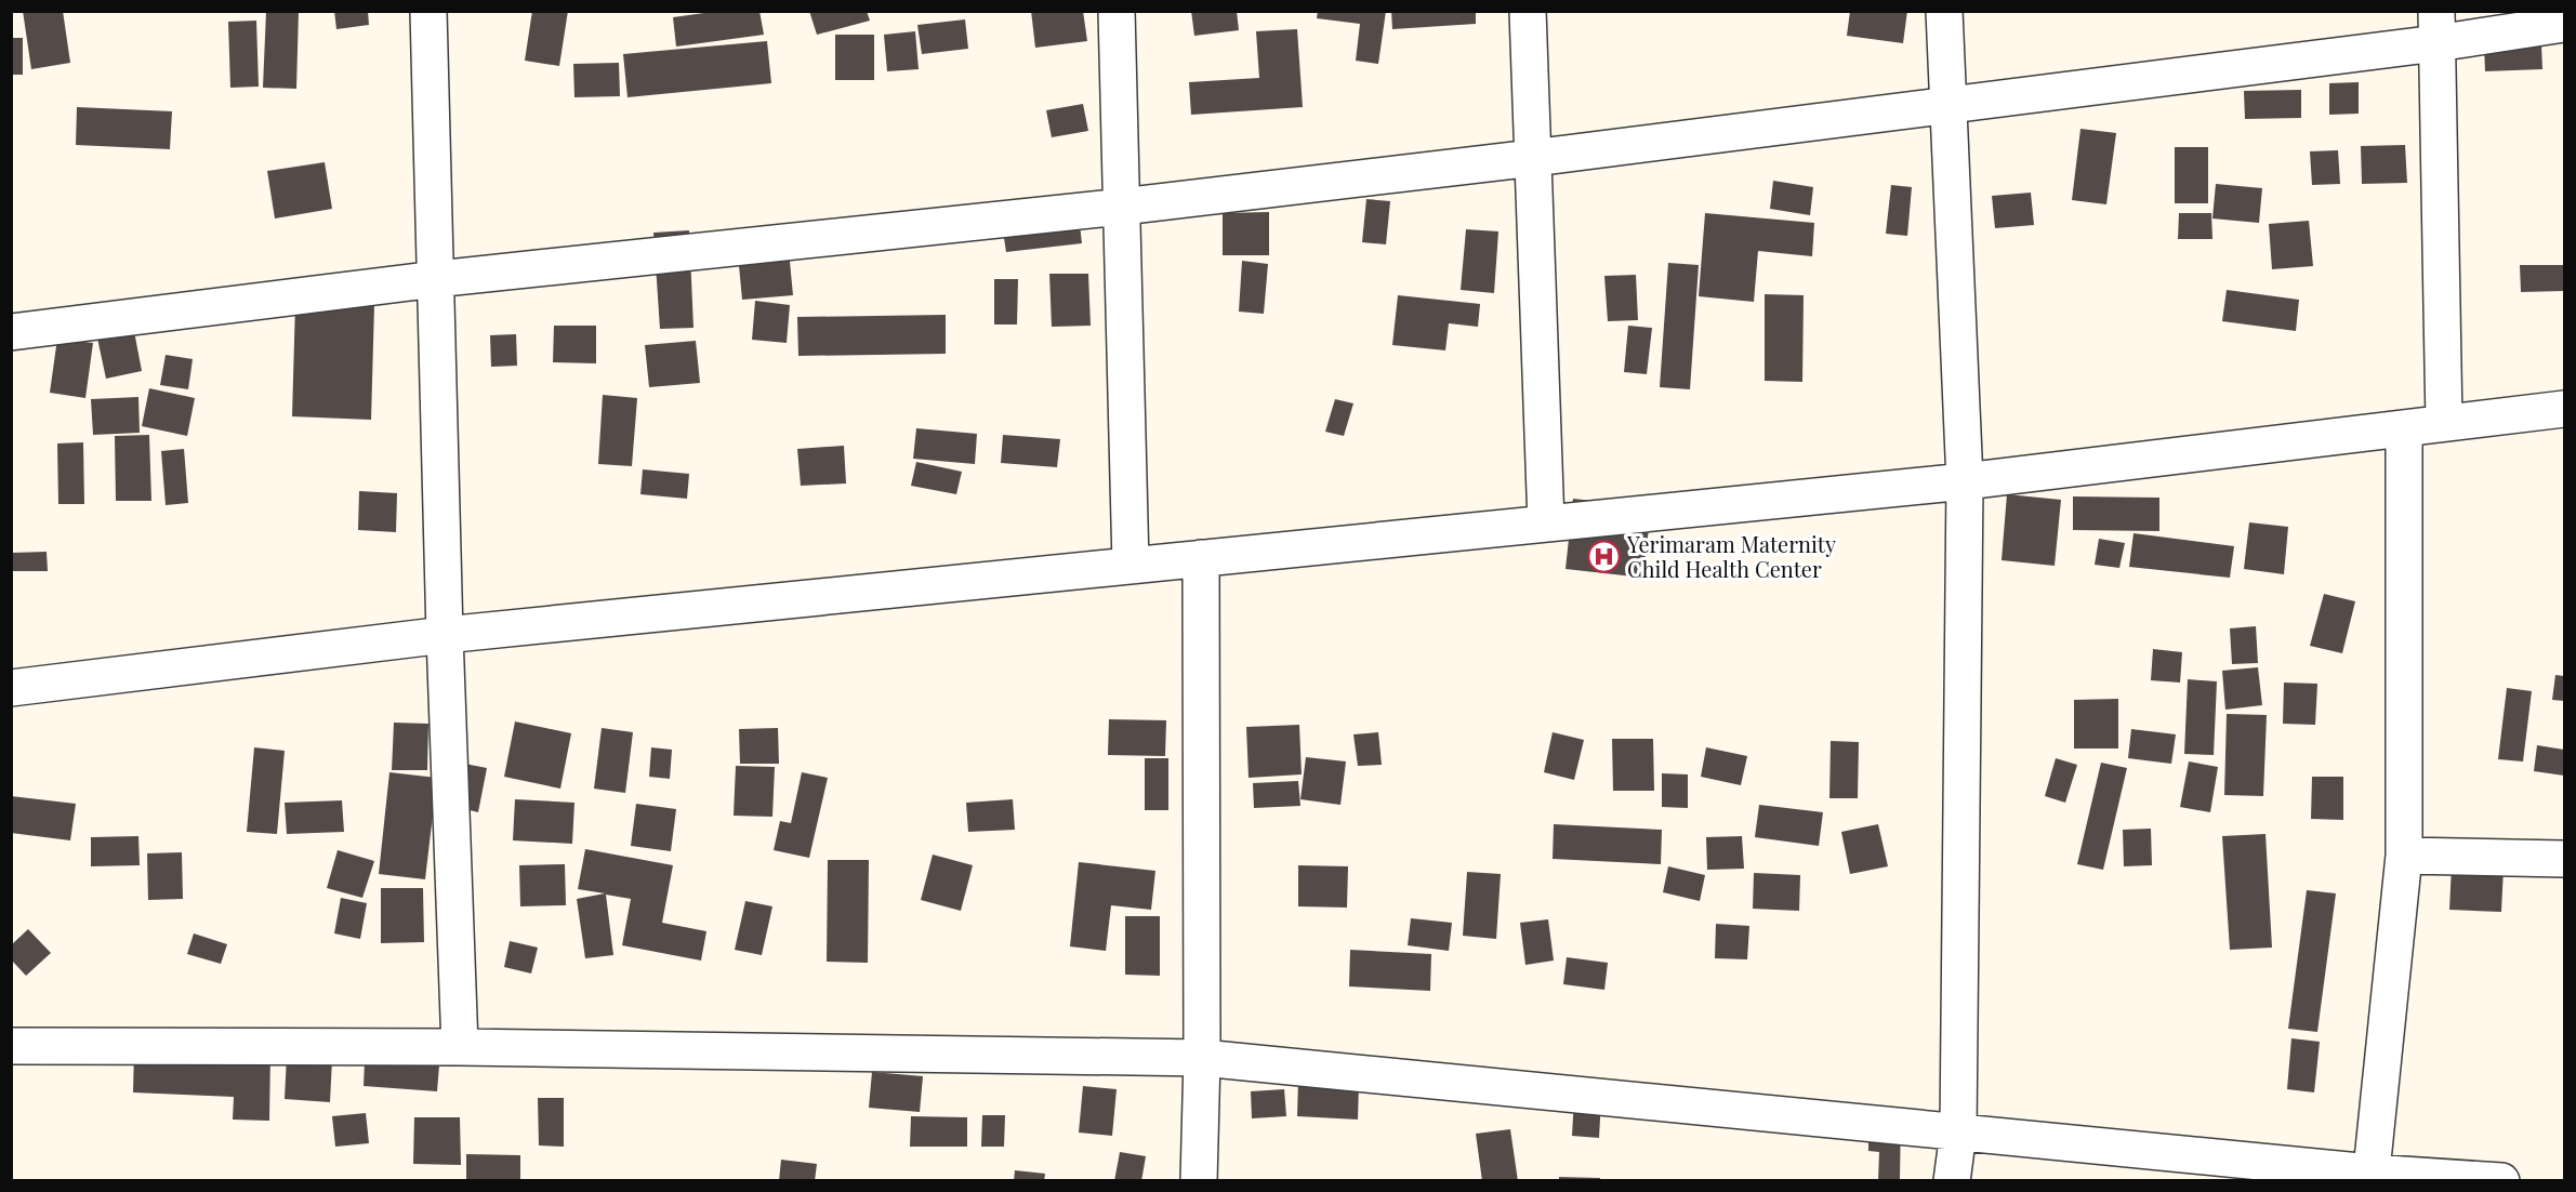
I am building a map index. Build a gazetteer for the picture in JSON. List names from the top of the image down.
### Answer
{
  "places": {
    "hospital": ["Yerimaram Maternity Child Health Center"]
  }
}
